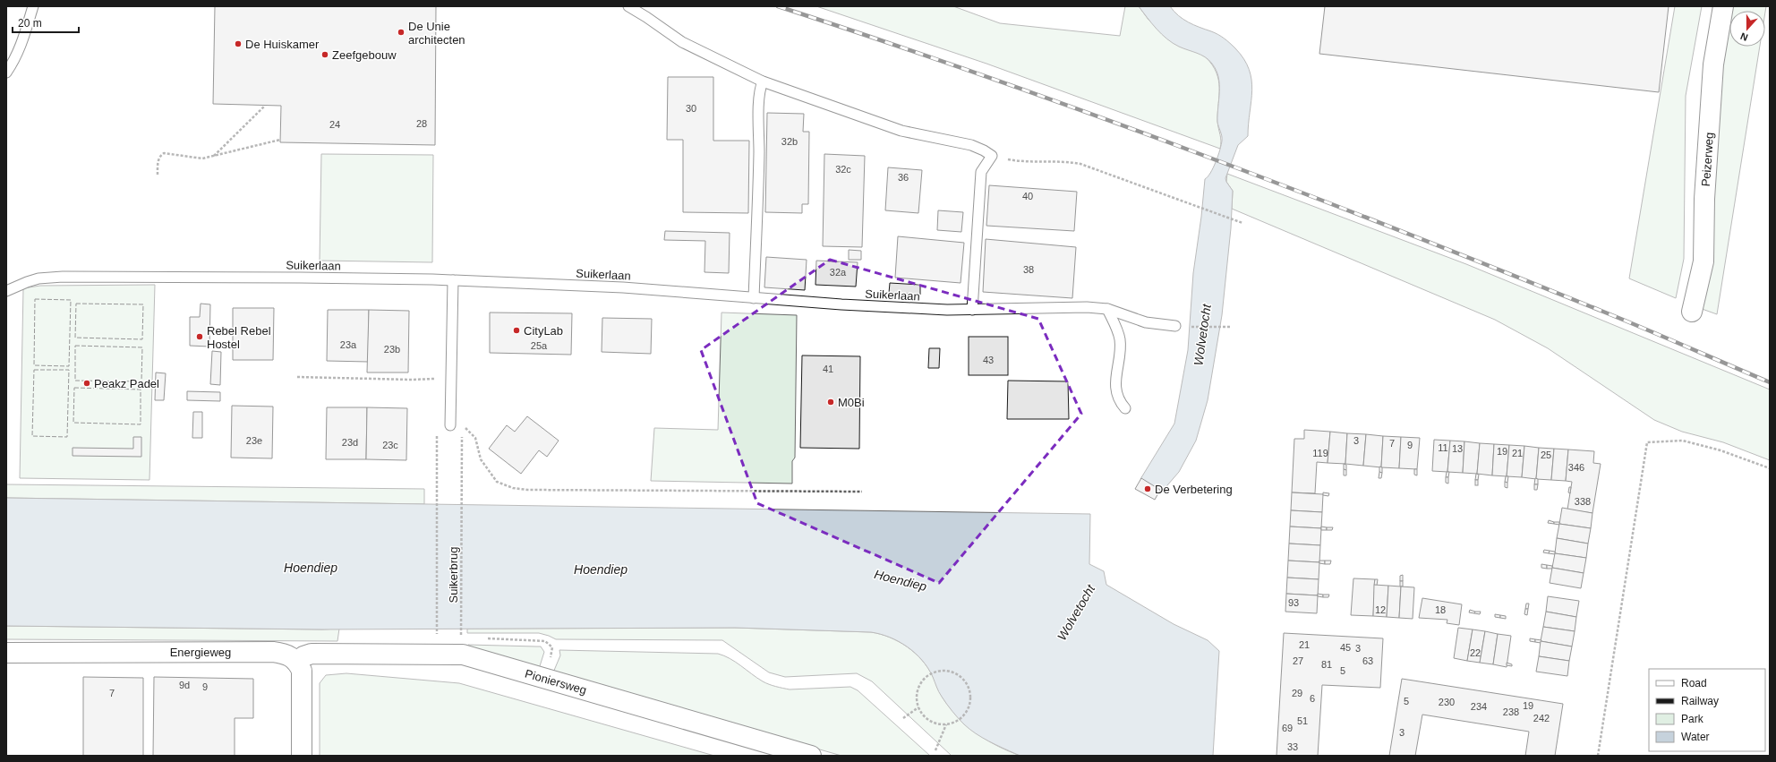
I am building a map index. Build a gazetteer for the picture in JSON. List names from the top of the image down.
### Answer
{
  "streets": {
    "street": ["Peizerweg", "Energieweg", "Pioniersweg"],
    "lane": ["Suikerlaan"],
    "path": ["Suikerbrug"]
  },
  "crossings": [
    ["Energieweg", "Pioniersweg"]
  ],
  "water": ["Wolvetocht", "Hoendiep"],
  "places": [
    "De Unie architecten",
    "De Huiskamer",
    "Zeefgebouw",
    "CityLab",
    "Rebel Rebel Hostel",
    "Peakz Padel",
    "M0Bi",
    "De Verbetering"
  ],
  "house_numbers": [
    "30",
    "28",
    "24",
    "32b",
    "32c",
    "36",
    "40",
    "38",
    "32a",
    "23a",
    "25a",
    "23b",
    "43",
    "41",
    "23e",
    "3",
    "23d",
    "7",
    "23c",
    "9",
    "11",
    "13",
    "19",
    "119",
    "21",
    "25",
    "346",
    "338",
    "93",
    "12",
    "18",
    "21",
    "45",
    "3",
    "22",
    "27",
    "63",
    "81",
    "5",
    "9d",
    "9",
    "7",
    "29",
    "6",
    "5",
    "230",
    "19",
    "234",
    "238",
    "242",
    "51",
    "69",
    "3",
    "33"
  ],
  "legend": [
    "Road",
    "Railway",
    "Park",
    "Water"
  ],
  "scale_bar": "20 m",
  "north": "bottom"
}
